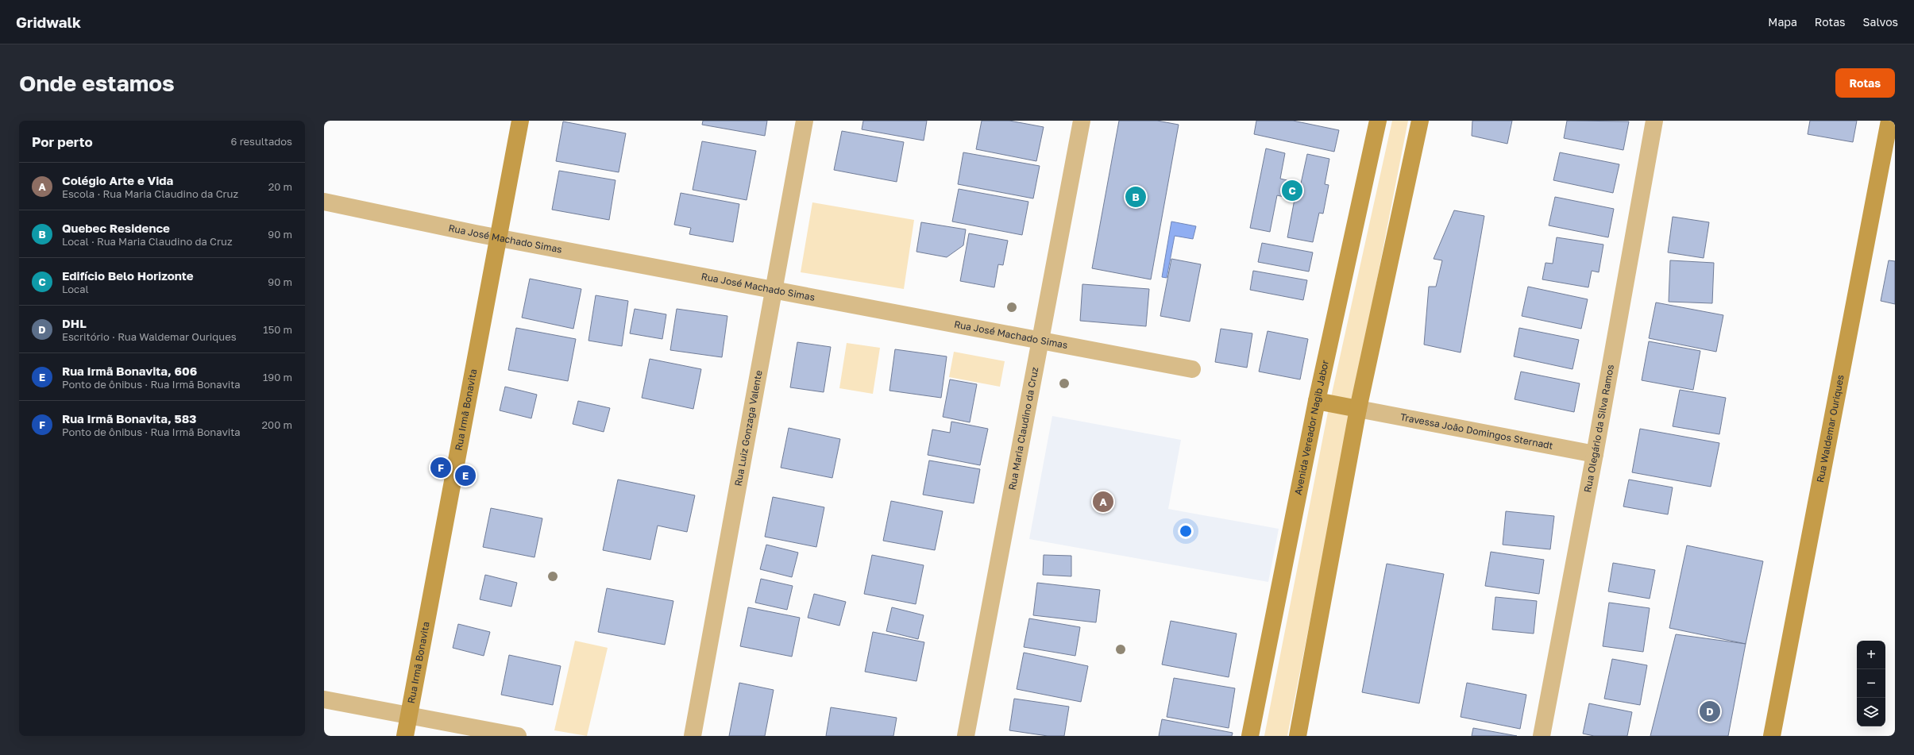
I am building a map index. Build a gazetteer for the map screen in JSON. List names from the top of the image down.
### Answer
{
  "streets": {
    "main road": ["Rua Irmã Bonavita", "Avenida Vereador Nagib Jabor", "Rua Waldemar Ouriques"],
    "street": [
      "Rua José Machado Simas",
      "Rua Luiz Gonzaga Valente",
      "Rua Maria Claudino da Cruz",
      "Rua Olegário da Silva Ramos",
      "Travessa João Domingos Sternadt"
    ]
  },
  "crossings": [
    ["Rua José Machado Simas", "Rua Irmã Bonavita"],
    ["Rua José Machado Simas", "Rua Luiz Gonzaga Valente"],
    ["Rua José Machado Simas", "Rua Maria Claudino da Cruz"],
    ["Rua Olegário da Silva Ramos", "Travessa João Domingos Sternadt"]
  ],
  "page": {
    "header": "Gridwalk",
    "nav": ["Mapa", "Rotas", "Salvos"],
    "buttons": "Rotas",
    "title": "Onde estamos",
    "heading": ["Por perto", "6 resultados"],
    "list": [
      {
        "mark": "A",
        "name": "Colégio Arte e Vida",
        "note": "Escola · Rua Maria Claudino da Cruz",
        "value": "20 m"
      },
      {
        "mark": "B",
        "name": "Quebec Residence",
        "note": "Local · Rua Maria Claudino da Cruz",
        "value": "90 m"
      },
      {
        "mark": "C",
        "name": "Edifício Belo Horizonte",
        "note": "Local",
        "value": "90 m"
      },
      {
        "mark": "D",
        "name": "DHL",
        "note": "Escritório · Rua Waldemar Ouriques",
        "value": "150 m"
      },
      {
        "mark": "E",
        "name": "Rua Irmã Bonavita, 606",
        "note": "Ponto de ônibus · Rua Irmã Bonavita",
        "value": "190 m"
      },
      {
        "mark": "F",
        "name": "Rua Irmã Bonavita, 583",
        "note": "Ponto de ônibus · Rua Irmã Bonavita",
        "value": "200 m"
      }
    ],
    "pins": [
      "C",
      "B",
      "F",
      "E",
      "A",
      "D"
    ],
    "map_buttons": ["+", "−"]
  }
}
